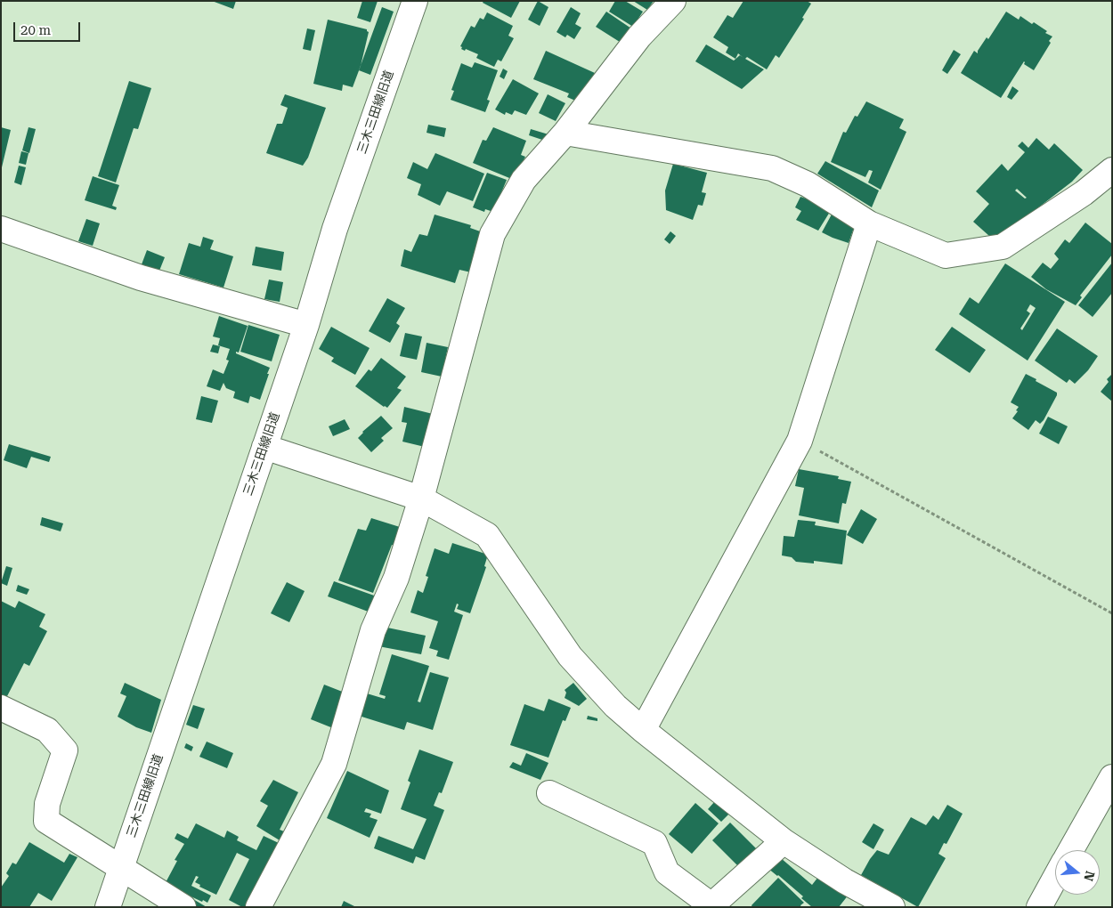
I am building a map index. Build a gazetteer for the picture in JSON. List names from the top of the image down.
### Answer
{
  "streets": {
    "street": ["三木三田線旧道"]
  },
  "scale_bar": "20 m",
  "north": "right"
}
